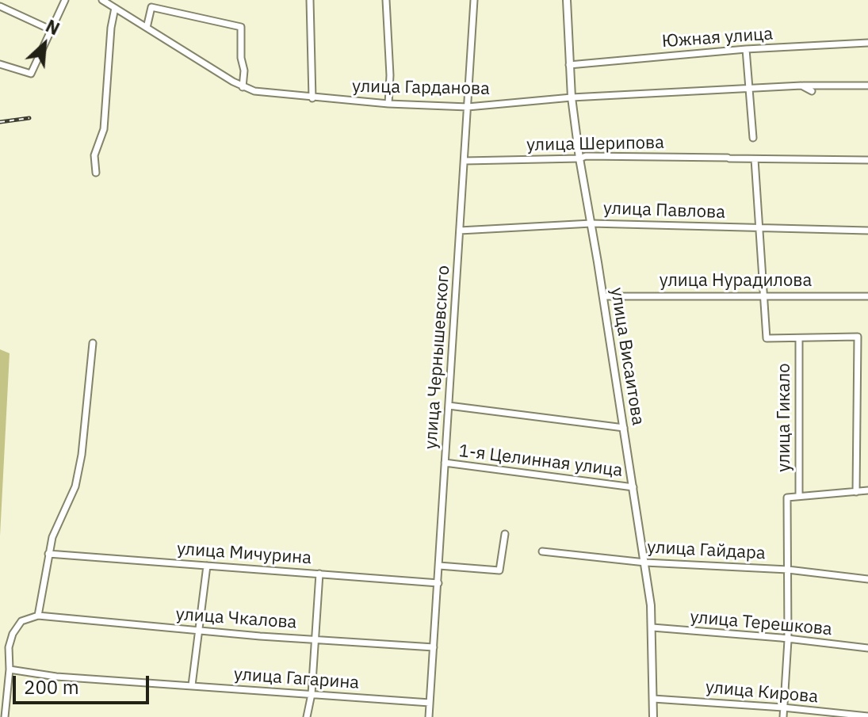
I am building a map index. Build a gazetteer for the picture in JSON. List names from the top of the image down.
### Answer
{
  "streets": {
    "street": [
      "Южная улица",
      "улица Гарданова",
      "улица Шерипова",
      "улица Павлова",
      "улица Нурадилова",
      "улица Висаитова",
      "улица Чернышевского",
      "улица Гикало",
      "1-я Целинная улица",
      "улица Гайдара",
      "улица Мичурина",
      "улица Чкалова",
      "улица Терешкова",
      "улица Гагарина",
      "улица Кирова"
    ]
  },
  "crossings": [
    ["Южная улица", "улица Висаитова"],
    ["улица Гарданова", "улица Висаитова"],
    ["улица Гарданова", "улица Чернышевского"],
    ["улица Шерипова", "улица Висаитова"],
    ["улица Шерипова", "улица Чернышевского"],
    ["улица Павлова", "улица Висаитова"],
    ["улица Павлова", "улица Чернышевского"],
    ["улица Нурадилова", "улица Висаитова"],
    ["улица Висаитова", "1-я Целинная улица"],
    ["улица Висаитова", "улица Гайдара"],
    ["улица Висаитова", "улица Терешкова"],
    ["улица Висаитова", "улица Кирова"],
    ["улица Чернышевского", "1-я Целинная улица"],
    ["улица Чернышевского", "улица Мичурина"],
    ["улица Чернышевского", "улица Чкалова"],
    ["улица Чернышевского", "улица Гагарина"]
  ],
  "scale_bar": "200 m",
  "north": "top right"
}
